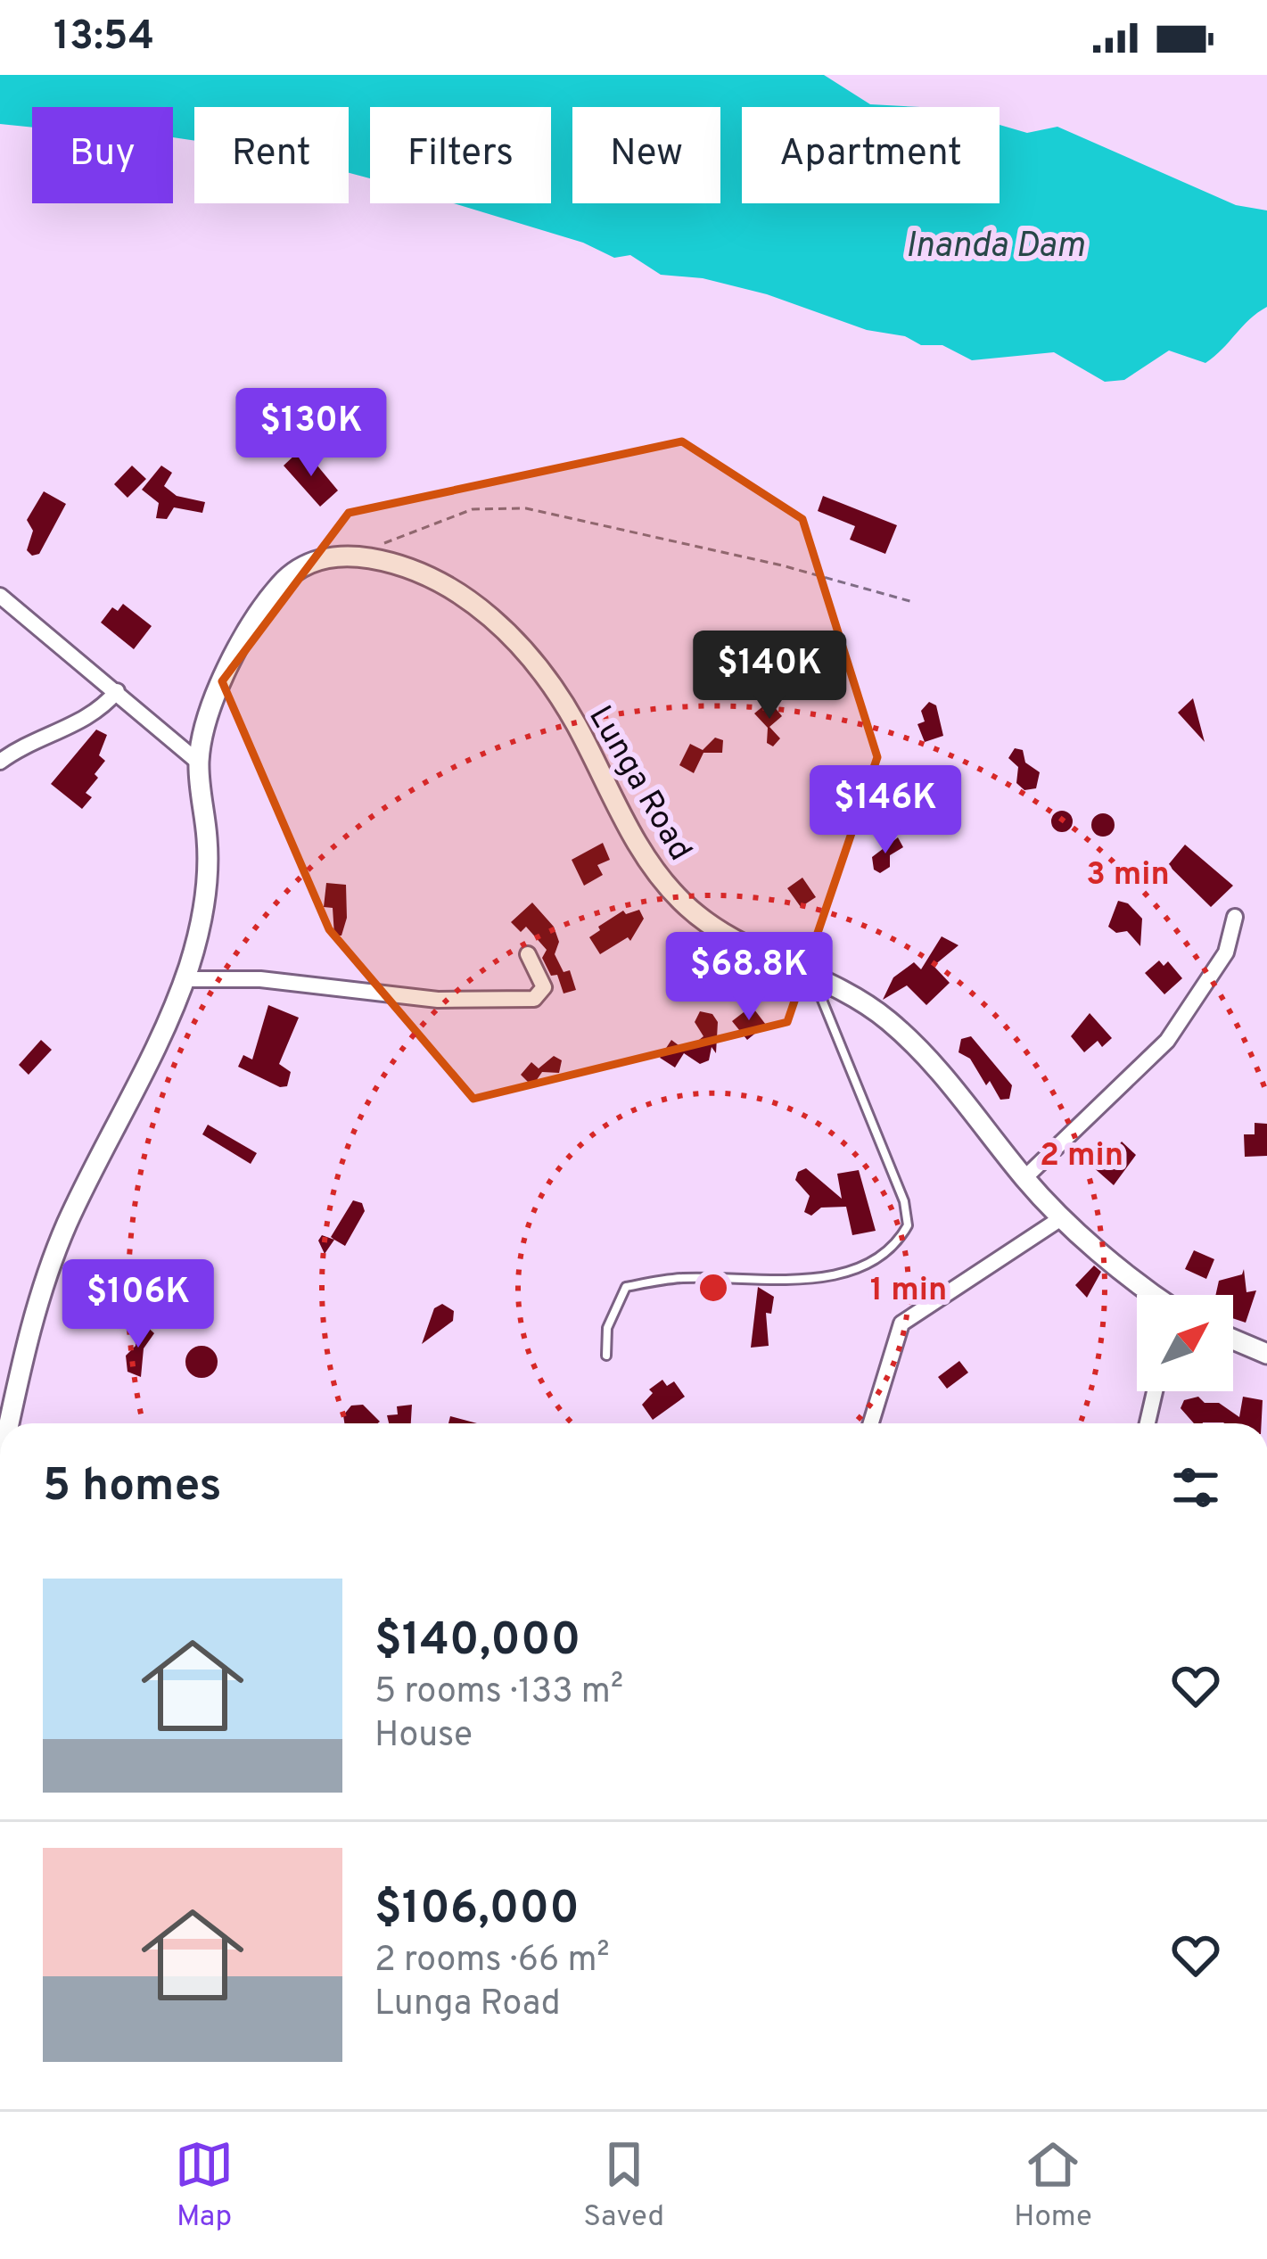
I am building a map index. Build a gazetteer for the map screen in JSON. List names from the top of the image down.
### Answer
{
  "streets": {
    "street": ["Lunga Road"]
  },
  "water": ["Inanda Dam"],
  "north": "top right",
  "page": {
    "status": "13:54",
    "chip": [
      "Buy",
      "Rent",
      "Filters",
      "New",
      "Apartment"
    ],
    "price": [
      "$130K",
      "$140K",
      "$146K",
      "$68.8K",
      "$106K"
    ],
    "heading": "5 homes",
    "list": [
      {
        "name": "$140,000",
        "note": "5 rooms · 133 m² · House"
      },
      {
        "name": "$106,000",
        "note": "2 rooms · 66 m² · Lunga Road"
      }
    ],
    "tabs": ["Map", "Saved", "Home"]
  },
  "rings": ["3 min", "2 min", "1 min"]
}
